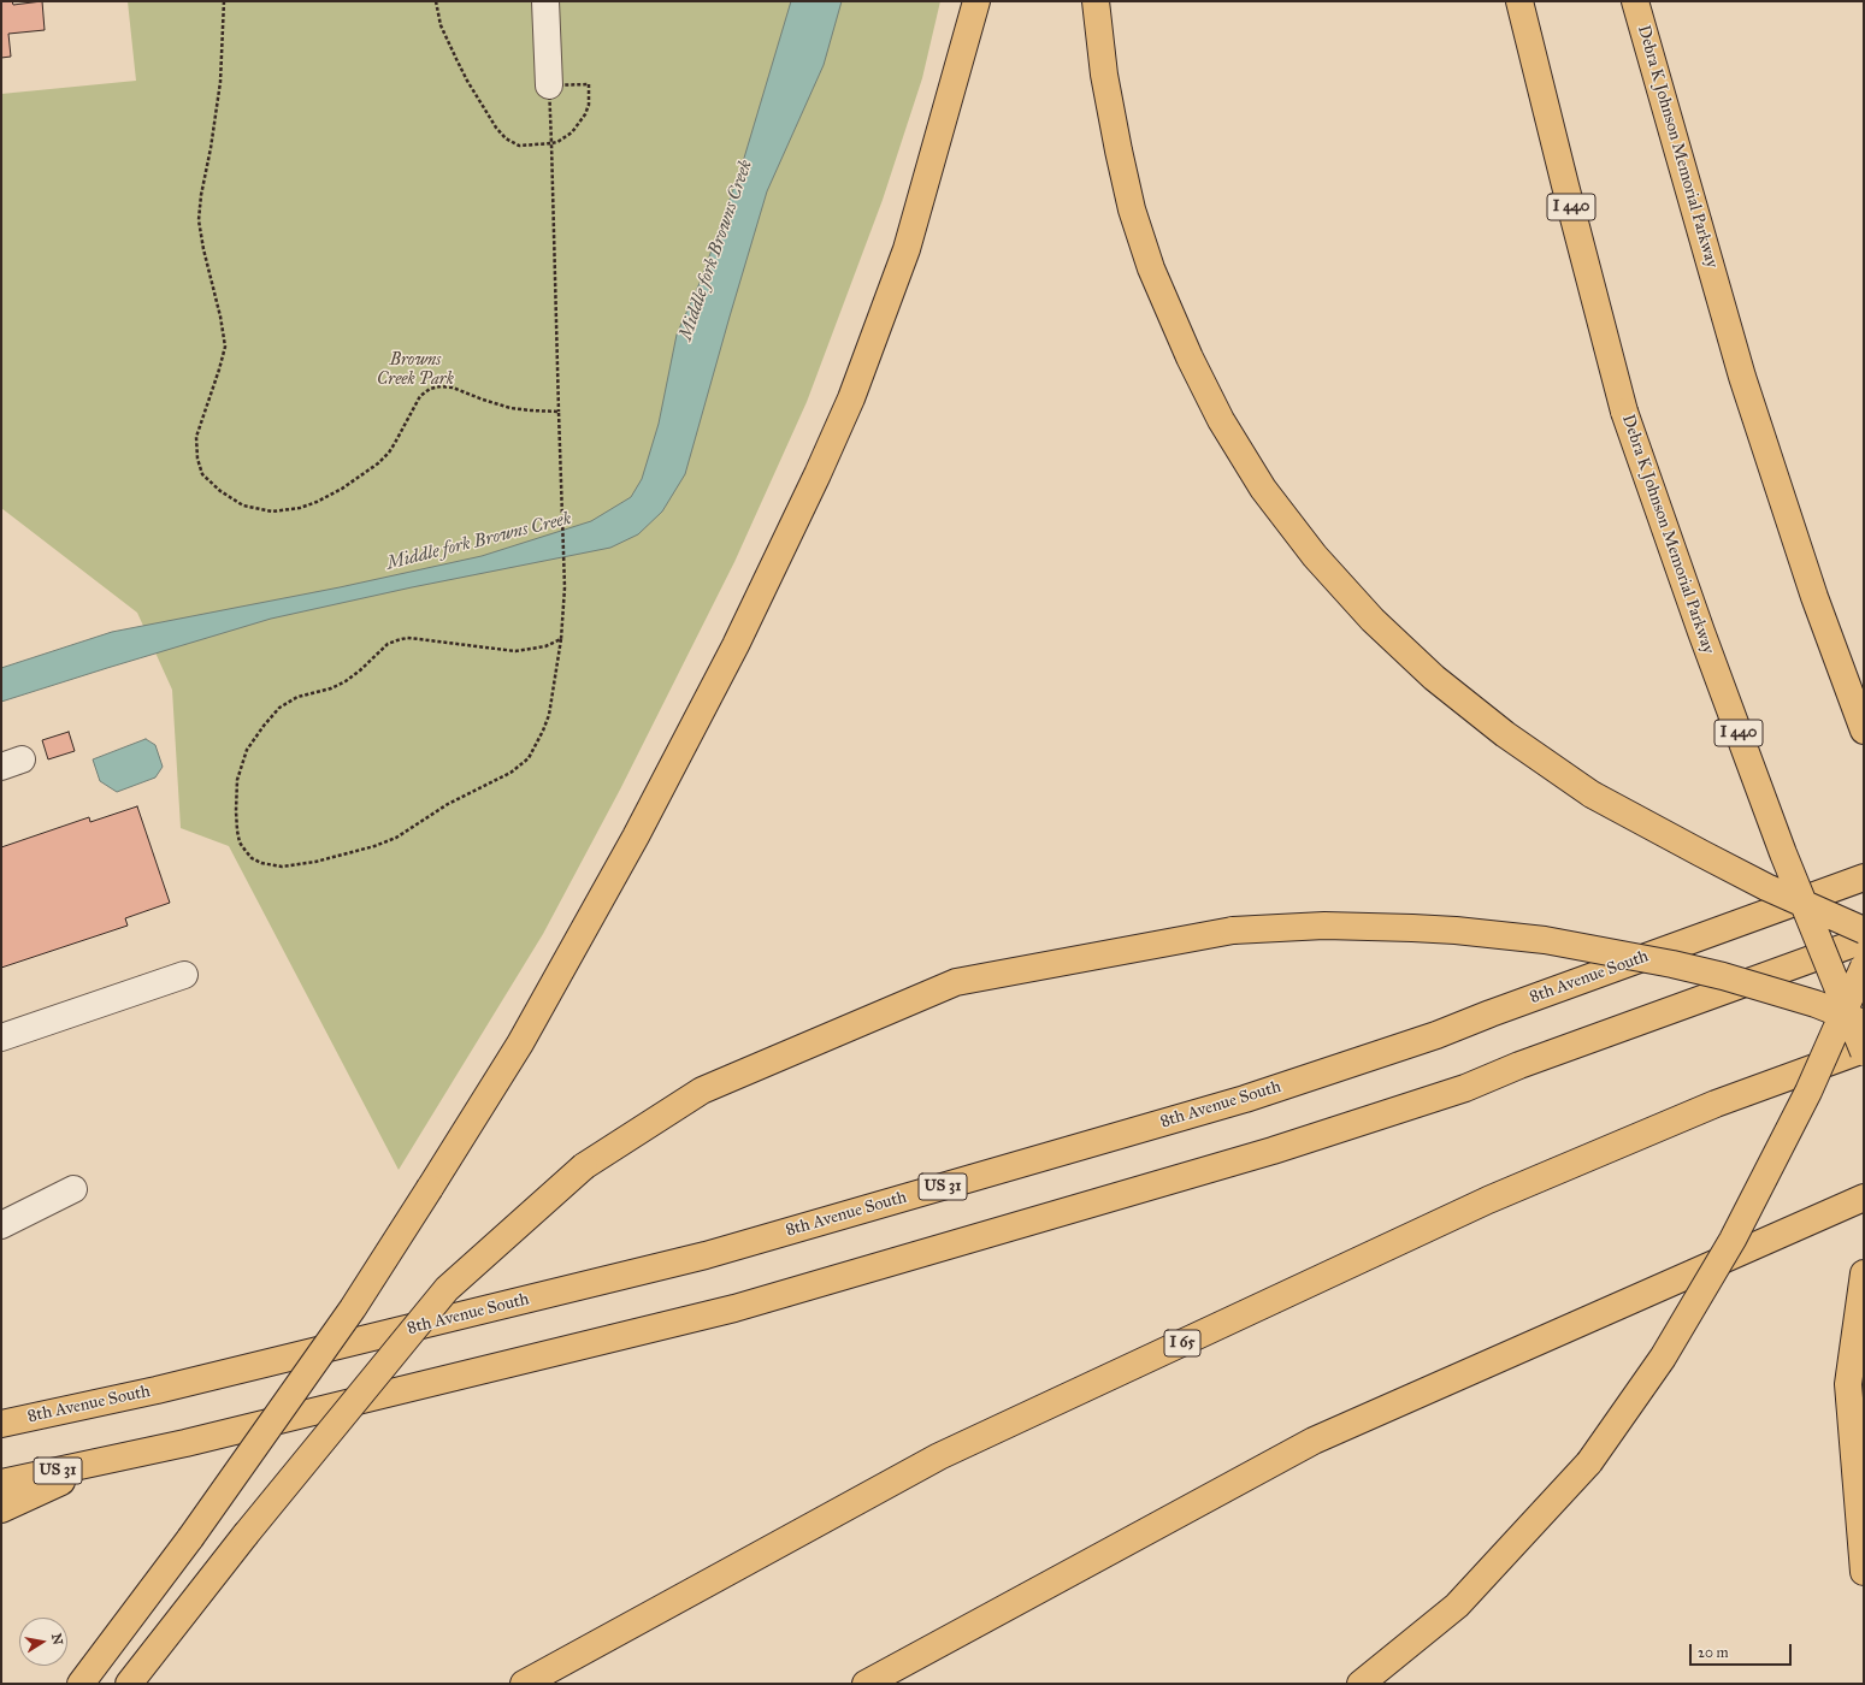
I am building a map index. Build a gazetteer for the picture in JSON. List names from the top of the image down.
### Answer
{
  "streets": {
    "main road": [
      "Debra K Johnson Memorial Parkway",
      "I 440",
      "8th Avenue South",
      "US 31",
      "I 65"
    ]
  },
  "crossings": [
    ["Debra K Johnson Memorial Parkway", "I 65"]
  ],
  "water": ["Middle fork Browns Creek"],
  "parks": ["Browns Creek Park"],
  "scale_bar": "20 m",
  "north": "right"
}
